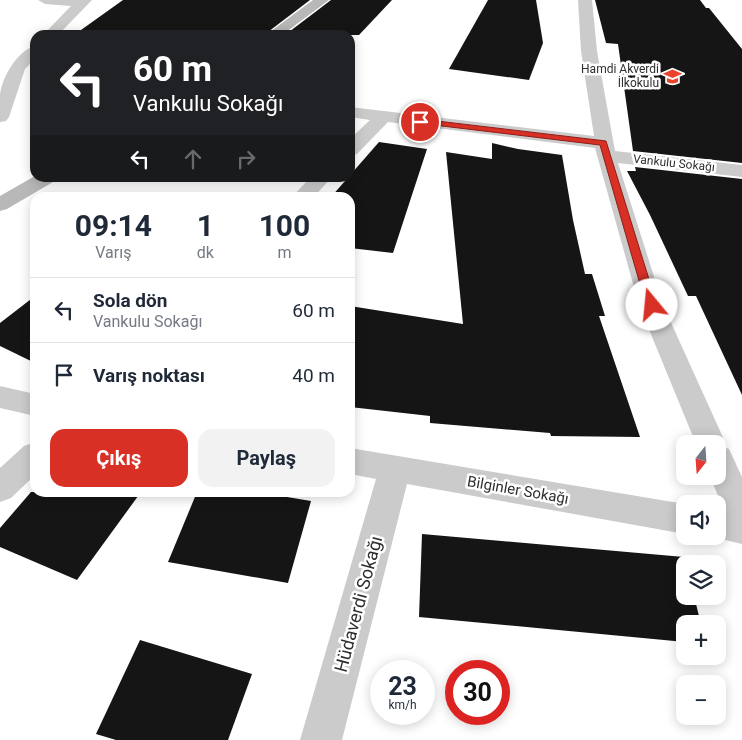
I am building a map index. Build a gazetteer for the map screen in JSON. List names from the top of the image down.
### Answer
{
  "streets": {
    "street": ["Vankulu Sokağı", "Bilginler Sokağı", "Hüdaverdi Sokağı"]
  },
  "crossings": [
    ["Bilginler Sokağı", "Hüdaverdi Sokağı"]
  ],
  "places": {
    "school or university": ["Hamdi Akverdi İlkokulu"]
  },
  "north": "bottom",
  "page": {
    "turn": ["60 m", "Vankulu Sokağı"],
    "eta": [
      "09:14",
      "Varış",
      "1",
      "dk",
      "100",
      "m"
    ],
    "list": [
      {
        "name": "Sola dön",
        "note": "Vankulu Sokağı",
        "value": "60 m"
      },
      {
        "name": "Varış noktası",
        "value": "40 m"
      }
    ],
    "buttons": ["Çıkış", "Paylaş"],
    "map_buttons": ["+", "−"],
    "speed": "23 km/h",
    "limit": "30"
  }
}
